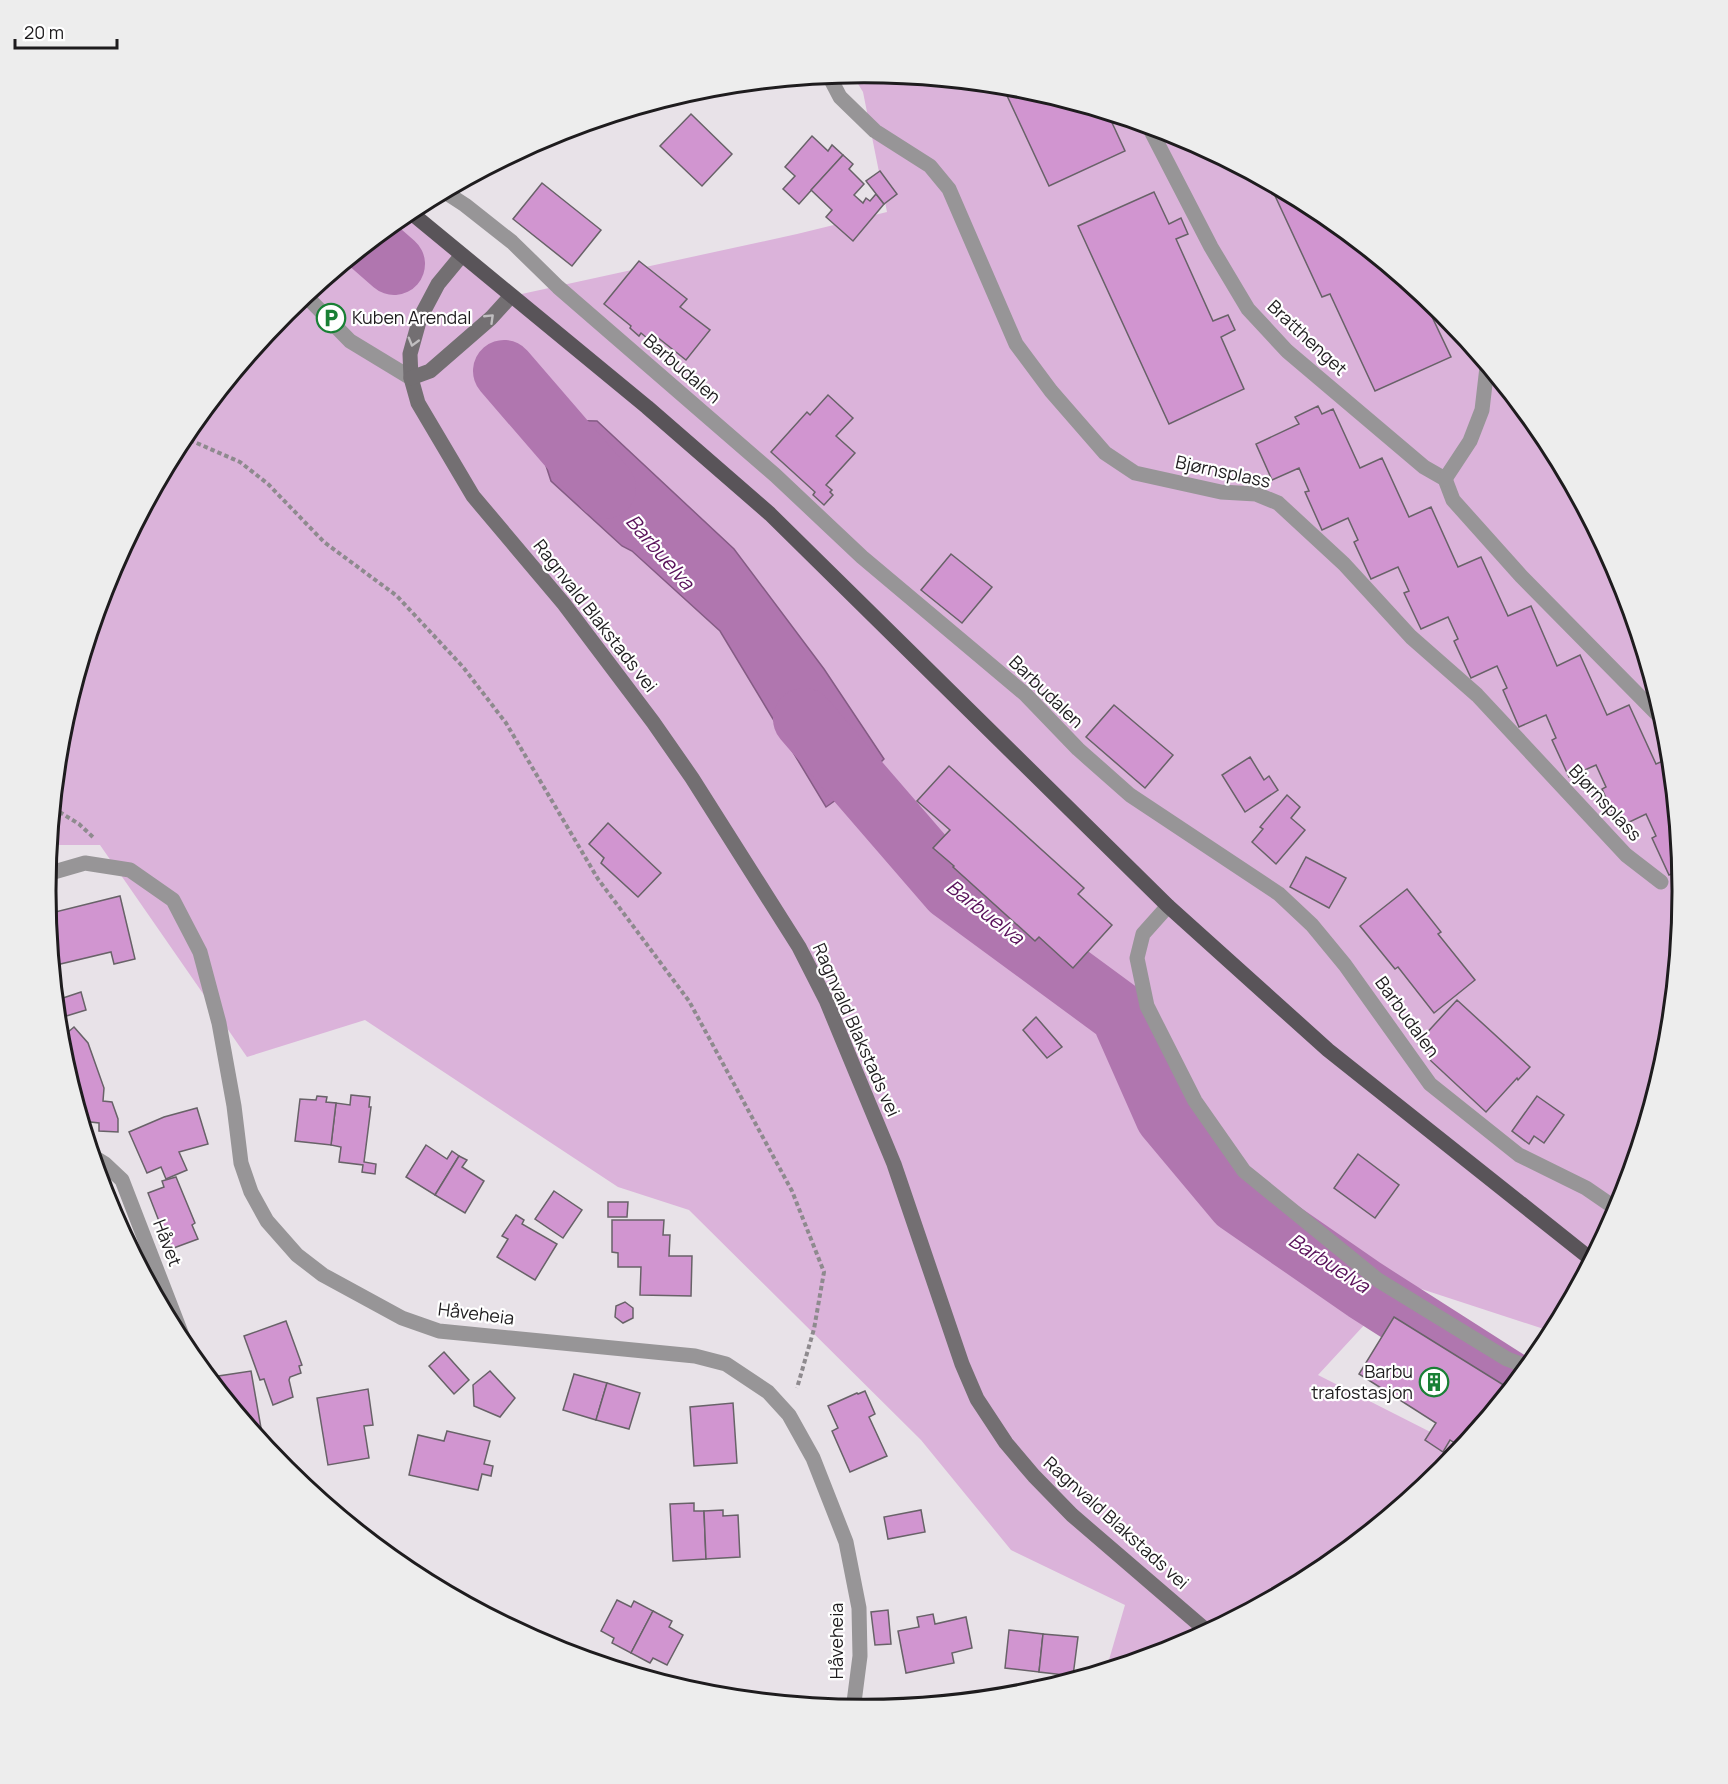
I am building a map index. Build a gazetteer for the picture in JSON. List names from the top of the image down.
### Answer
{
  "streets": {
    "street": [
      "Bratthenget",
      "Barbudalen",
      "Bjørnsplass",
      "Ragnvald Blakstads vei",
      "Håvet",
      "Håveheia"
    ]
  },
  "water": ["Barbuelva"],
  "places": {
    "parking": ["Kuben Arendal"],
    "building": ["Barbu trafostasjon"]
  },
  "scale_bar": "20 m"
}
